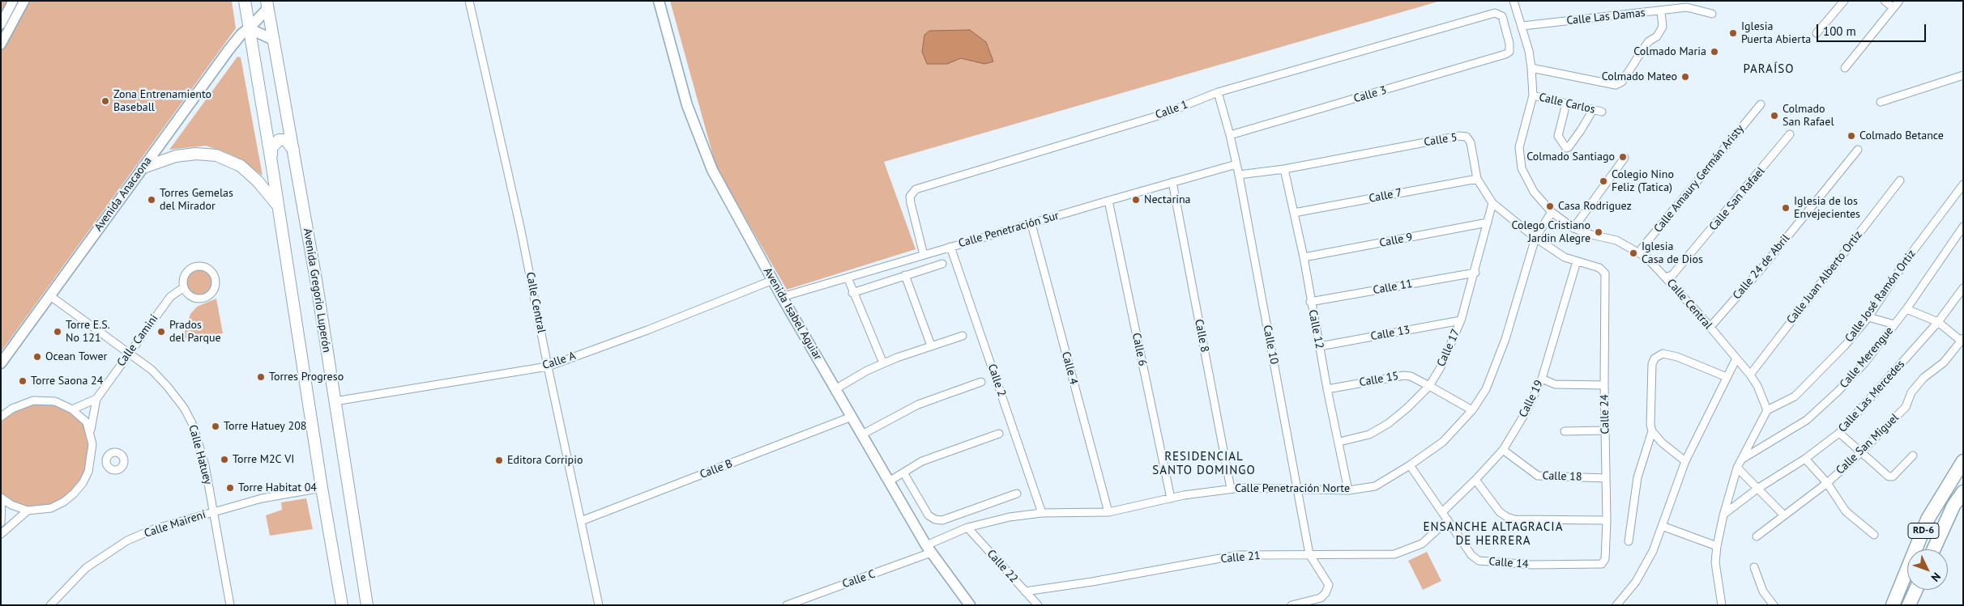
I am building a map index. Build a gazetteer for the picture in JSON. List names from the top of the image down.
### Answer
{
  "streets": {
    "highway": ["RD-6"],
    "main road": ["Avenida Anacaona", "Avenida Gregorio Luperón", "Avenida Isabel Aguiar"],
    "street": [
      "Calle Las Damas",
      "Calle 3",
      "Calle Carlos",
      "Calle 1",
      "Calle 5",
      "Calle Amaury Germán Aristy",
      "Calle 7",
      "Calle San Rafael",
      "Calle Penetración Sur",
      "Calle 9",
      "Calle 24 de Abril",
      "Calle Juan Alberto Ortiz",
      "Calle 11",
      "Calle José Ramón Ortiz",
      "Calle Central",
      "Calle 12",
      "Calle 13",
      "Calle 8",
      "Calle Camini",
      "Calle 10",
      "Calle 17",
      "Calle 6",
      "Calle Merengue",
      "Calle A",
      "Calle 4",
      "Calle 15",
      "Calle 2",
      "Calle Las Mercedes",
      "Calle 19",
      "Calle 24",
      "Calle San Miguel",
      "Calle Hatuey",
      "Calle B",
      "Calle 18",
      "Calle Penetración Norte",
      "Calle Mairení",
      "Calle 21",
      "Calle 14",
      "Calle 22",
      "Calle C"
    ]
  },
  "crossings": [
    ["Calle Las Damas", "Calle Central"],
    ["Calle 3", "Calle 1"],
    ["Calle 3", "Calle 10"],
    ["Calle Carlos", "Calle Central"],
    ["Calle 1", "Calle Penetración Sur"],
    ["Calle 1", "Calle 10"],
    ["Calle 5", "Calle 7"],
    ["Calle 5", "Calle 12"],
    ["Calle 5", "Calle 10"],
    ["Calle 5", "Calle 17"],
    ["Calle 5", "Calle 19"],
    ["Calle 5", "Calle 24"],
    ["Calle 5", "Calle Penetración Norte"],
    ["Calle Amaury Germán Aristy", "Calle Central"],
    ["Avenida Anacaona", "Avenida Gregorio Luperón"],
    ["Avenida Anacaona", "Calle Hatuey"],
    ["Calle 7", "Calle 12"],
    ["Calle San Rafael", "Calle Central"],
    ["Calle Penetración Sur", "Avenida Isabel Aguiar"],
    ["Calle Penetración Sur", "Calle 8"],
    ["Calle Penetración Sur", "Calle 10"],
    ["Calle Penetración Sur", "Calle 6"],
    ["Calle Penetración Sur", "Calle 4"],
    ["Calle Penetración Sur", "Calle 2"],
    ["Calle 9", "Calle 12"],
    ["Calle 9", "Calle 17"],
    ["Calle 24 de Abril", "Calle Central"],
    ["Calle Juan Alberto Ortiz", "Calle Central"],
    ["Calle 11", "Calle 12"],
    ["Calle 11", "Calle 17"],
    ["Avenida Gregorio Luperón", "Calle A"],
    ["Calle José Ramón Ortiz", "Calle Central"],
    ["Calle Central", "Calle A"],
    ["Calle Central", "Calle B"],
    ["Calle Central", "Calle Penetración Norte"],
    ["Avenida Isabel Aguiar", "Calle A"],
    ["Avenida Isabel Aguiar", "Calle B"],
    ["Avenida Isabel Aguiar", "Calle Penetración Norte"],
    ["Avenida Isabel Aguiar", "Calle C"],
    ["Calle 12", "Calle 13"],
    ["Calle 12", "Calle 17"],
    ["Calle 12", "Calle 15"],
    ["Calle 12", "Calle Penetración Norte"],
    ["Calle 13", "Calle 17"],
    ["Calle 8", "Calle Penetración Norte"],
    ["Calle Camini", "Calle Hatuey"],
    ["Calle 10", "Calle Penetración Norte"],
    ["Calle 10", "Calle 21"],
    ["Calle 17", "Calle 15"],
    ["Calle 6", "Calle Penetración Norte"],
    ["Calle 4", "Calle Penetración Norte"],
    ["Calle 15", "Calle Penetración Norte"],
    ["Calle 2", "Calle Penetración Norte"],
    ["Calle 19", "Calle 18"],
    ["Calle 19", "Calle 14"],
    ["Calle 24", "Calle 18"],
    ["Calle 24", "Calle 14"],
    ["Calle Hatuey", "Calle Mairení"],
    ["Calle Penetración Norte", "Calle 14"],
    ["Calle Penetración Norte", "Calle 22"],
    ["Calle Penetración Norte", "Calle C"],
    ["Calle 21", "Calle 14"],
    ["Calle 21", "Calle 22"]
  ],
  "districts": ["PARAÍSO", "RESIDENCIAL SANTO DOMINGO", "ENSANCHE ALTAGRACIA DE HERRERA"],
  "places": [
    "Iglesia Puerta Abierta",
    "Colmado Maria",
    "Colmado Mateo",
    "Zona Entrenamiento Baseball",
    "Colmado San Rafael",
    "Colmado Betance",
    "Colmado Santiago",
    "Colegio Nino Feliz (Tatica)",
    "Torres Gemelas del Mirador",
    "Nectarina",
    "Casa Rodriguez",
    "Iglesia de los Envejecientes",
    "Colego Cristiano Jardin Alegre",
    "Iglesia Casa de Dios",
    "Torre E.S. No 121",
    "Prados del Parque",
    "Ocean Tower",
    "Torres Progreso",
    "Torre Saona 24",
    "Torre Hatuey 208",
    "Torre M2C VI",
    "Editora Corripio",
    "Torre Habitat 04"
  ],
  "scale_bar": "100 m",
  "north": "bottom right"
}
